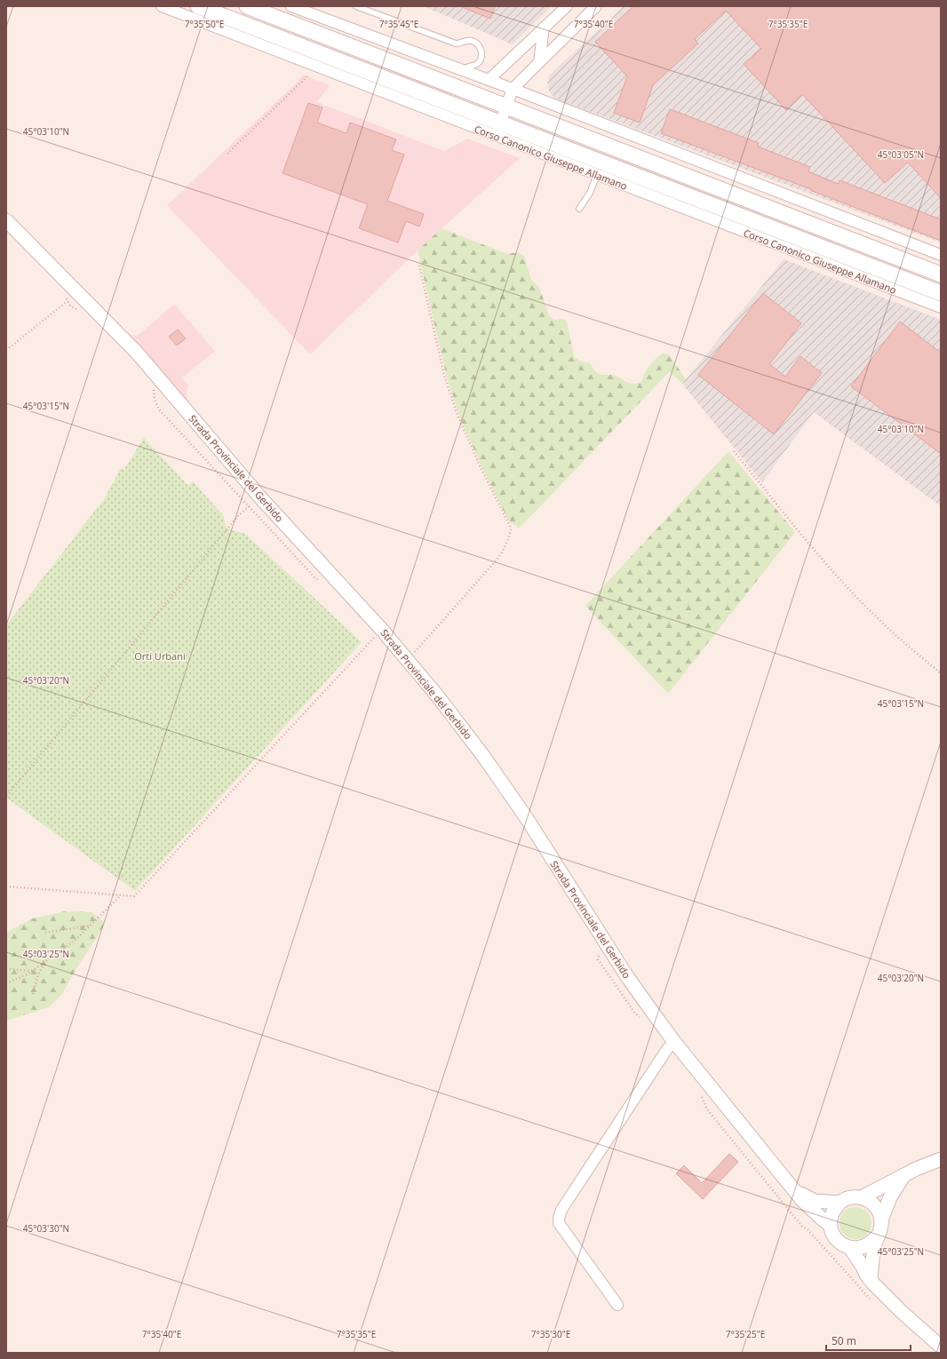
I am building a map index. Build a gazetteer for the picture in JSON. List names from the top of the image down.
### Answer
{
  "streets": {
    "main road": ["Corso Canonico Giuseppe Allamano"],
    "street": ["Strada Provinciale del Gerbido"]
  },
  "parks": ["Orti Urbani"],
  "scale_bar": "50 m",
  "coordinates": [
    "7°35'50\"E",
    "7°35'45\"E",
    "7°35'40\"E",
    "7°35'35\"E",
    "45°03'10\"N",
    "45°03'05\"N",
    "45°03'15\"N",
    "45°03'20\"N",
    "45°03'25\"N",
    "45°03'30\"N",
    "7°35'30\"E",
    "7°35'25\"E"
  ]
}
